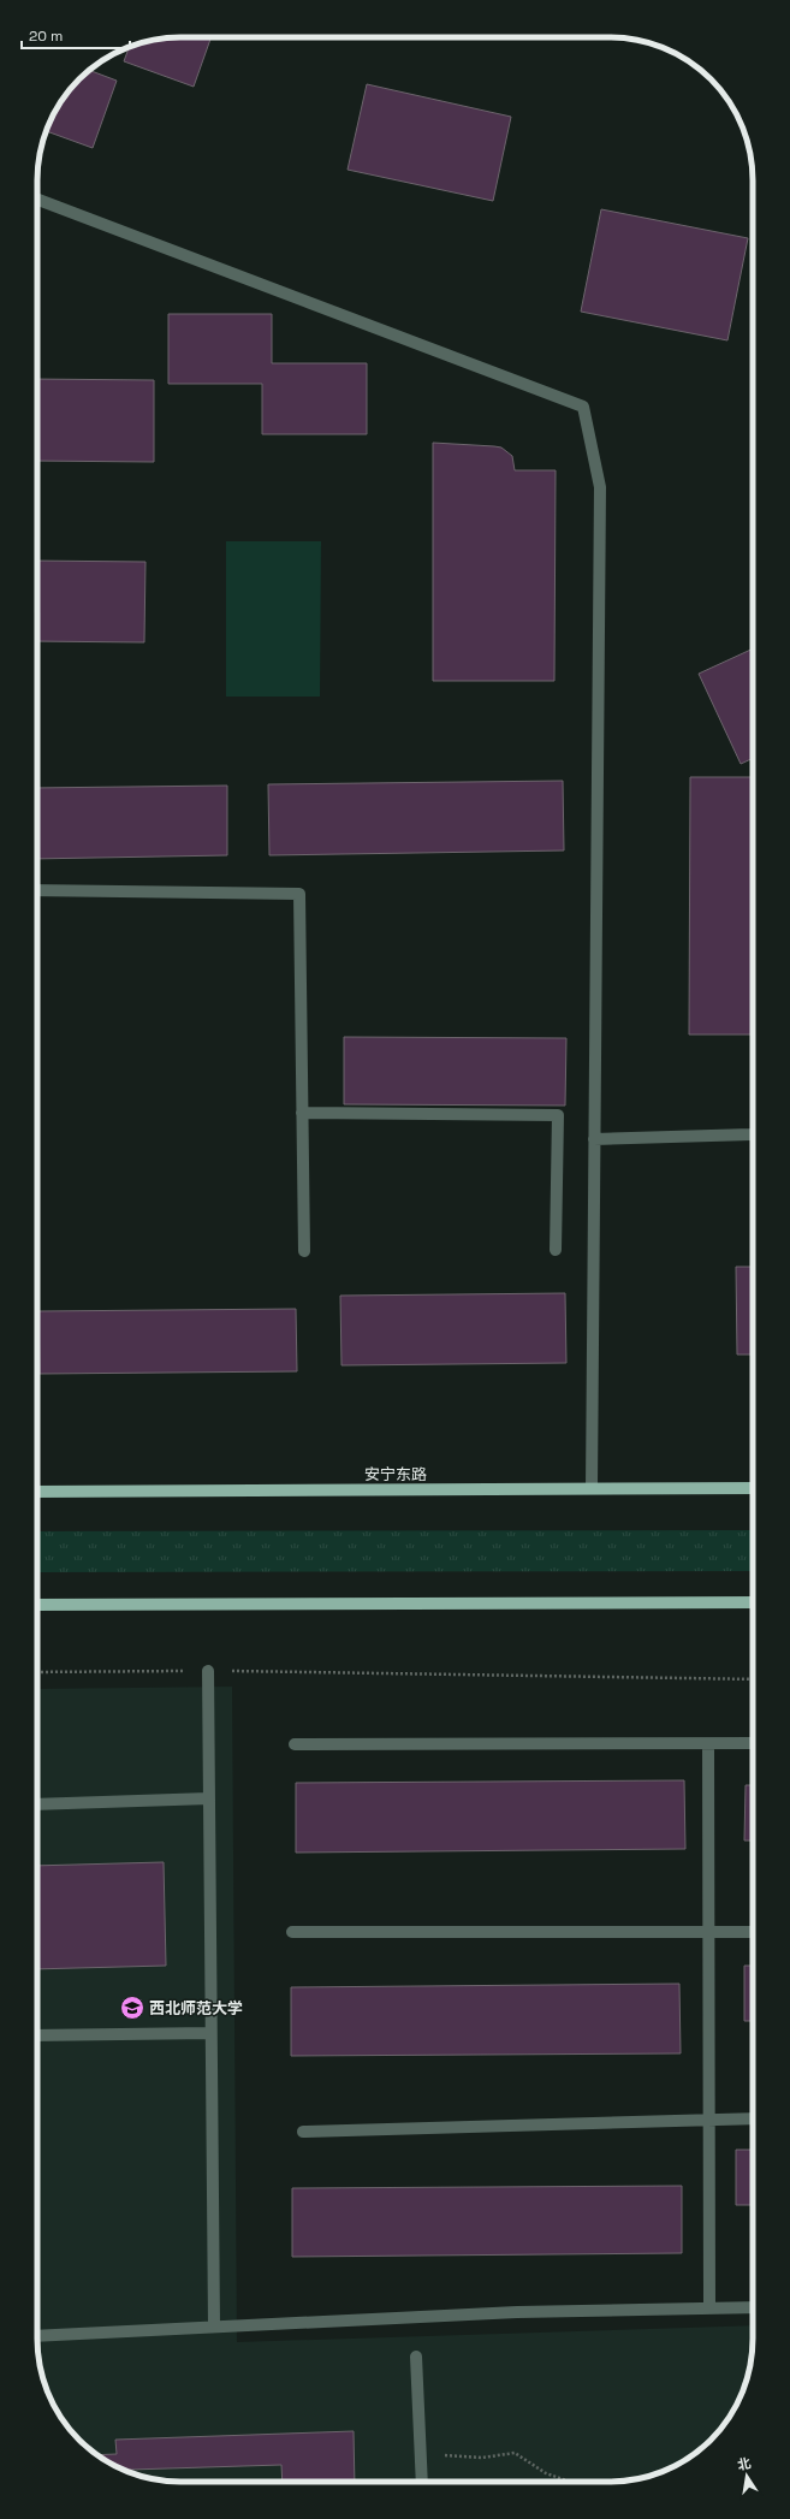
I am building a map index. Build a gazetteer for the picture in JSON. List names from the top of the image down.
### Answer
{
  "streets": {
    "main road": ["安宁东路"]
  },
  "places": {
    "school or university": ["西北师范大学"]
  },
  "scale_bar": "20 m",
  "north": "top"
}
